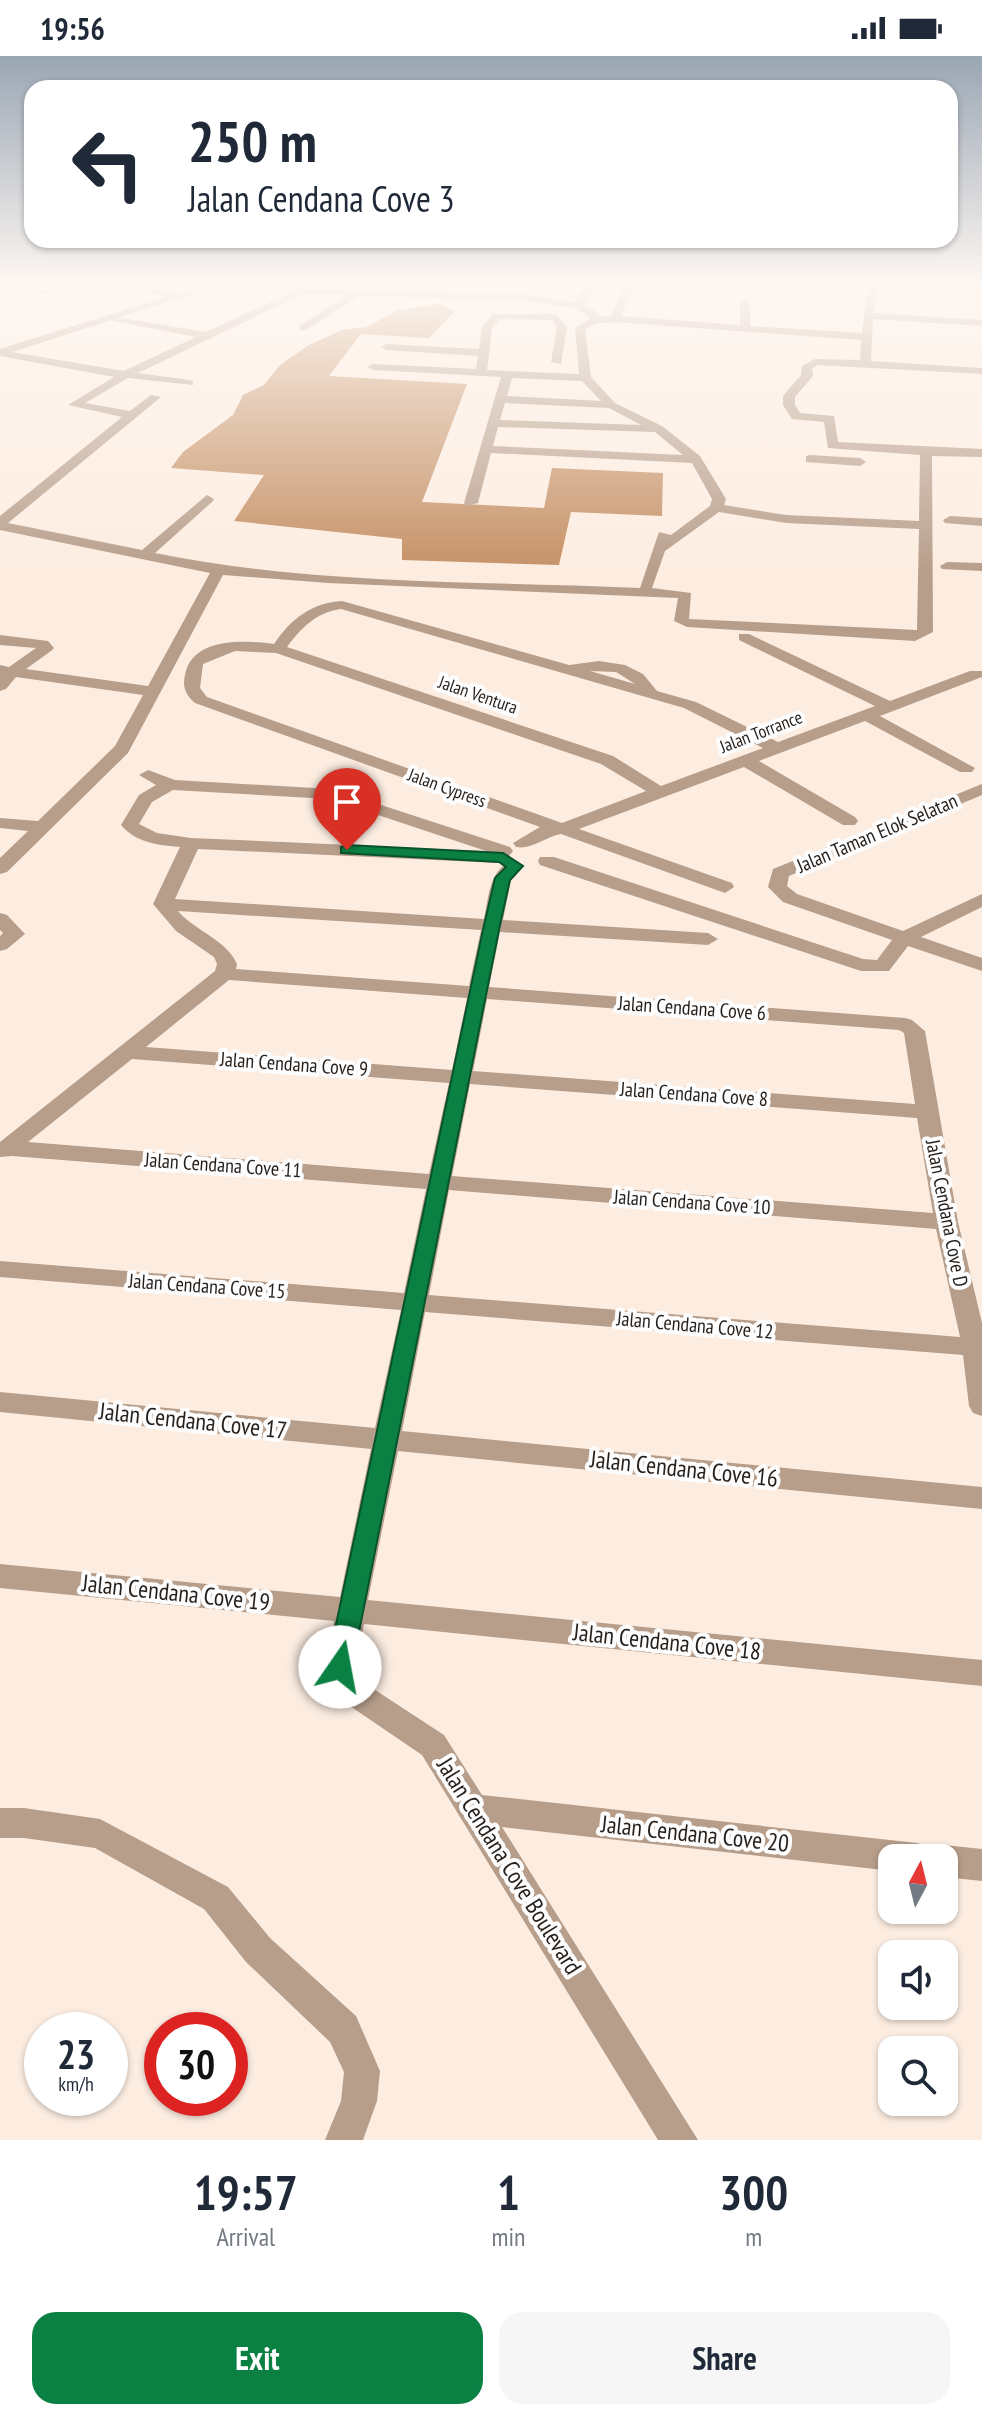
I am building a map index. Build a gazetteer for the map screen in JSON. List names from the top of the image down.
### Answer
{
  "streets": {
    "street": [
      "Jalan Ventura",
      "Jalan Torrance",
      "Jalan Cypress",
      "Jalan Taman Elok Selatan",
      "Jalan Cendana Cove 6",
      "Jalan Cendana Cove 9",
      "Jalan Cendana Cove 8",
      "Jalan Cendana Cove 11",
      "Jalan Cendana Cove 10",
      "Jalan Cendana Cove D",
      "Jalan Cendana Cove 15",
      "Jalan Cendana Cove 12",
      "Jalan Cendana Cove 17",
      "Jalan Cendana Cove 16",
      "Jalan Cendana Cove 19",
      "Jalan Cendana Cove 18",
      "Jalan Cendana Cove 20",
      "Jalan Cendana Cove Boulevard"
    ]
  },
  "crossings": [
    ["Jalan Ventura", "Jalan Torrance"],
    ["Jalan Ventura", "Jalan Cypress"],
    ["Jalan Torrance", "Jalan Cypress"],
    ["Jalan Torrance", "Jalan Cendana Cove Boulevard"],
    ["Jalan Cendana Cove 6", "Jalan Cendana Cove D"],
    ["Jalan Cendana Cove 6", "Jalan Cendana Cove Boulevard"],
    ["Jalan Cendana Cove 9", "Jalan Cendana Cove 8"],
    ["Jalan Cendana Cove 9", "Jalan Cendana Cove Boulevard"],
    ["Jalan Cendana Cove 8", "Jalan Cendana Cove D"],
    ["Jalan Cendana Cove 8", "Jalan Cendana Cove Boulevard"],
    ["Jalan Cendana Cove 11", "Jalan Cendana Cove 10"],
    ["Jalan Cendana Cove 11", "Jalan Cendana Cove Boulevard"],
    ["Jalan Cendana Cove 10", "Jalan Cendana Cove D"],
    ["Jalan Cendana Cove 10", "Jalan Cendana Cove Boulevard"],
    ["Jalan Cendana Cove D", "Jalan Cendana Cove 12"],
    ["Jalan Cendana Cove 15", "Jalan Cendana Cove 12"],
    ["Jalan Cendana Cove 15", "Jalan Cendana Cove Boulevard"],
    ["Jalan Cendana Cove 12", "Jalan Cendana Cove Boulevard"],
    ["Jalan Cendana Cove 17", "Jalan Cendana Cove 16"],
    ["Jalan Cendana Cove 17", "Jalan Cendana Cove Boulevard"],
    ["Jalan Cendana Cove 16", "Jalan Cendana Cove Boulevard"],
    ["Jalan Cendana Cove 19", "Jalan Cendana Cove 18"],
    ["Jalan Cendana Cove 19", "Jalan Cendana Cove Boulevard"],
    ["Jalan Cendana Cove 18", "Jalan Cendana Cove Boulevard"],
    ["Jalan Cendana Cove 20", "Jalan Cendana Cove Boulevard"]
  ],
  "north": "top",
  "page": {
    "status": "19:56",
    "turn": ["250 m", "Jalan Cendana Cove 3"],
    "speed": "23 km/h",
    "limit": "30",
    "eta": [
      "19:57",
      "Arrival",
      "1",
      "min",
      "300",
      "m"
    ],
    "buttons": ["Exit", "Share"]
  }
}
